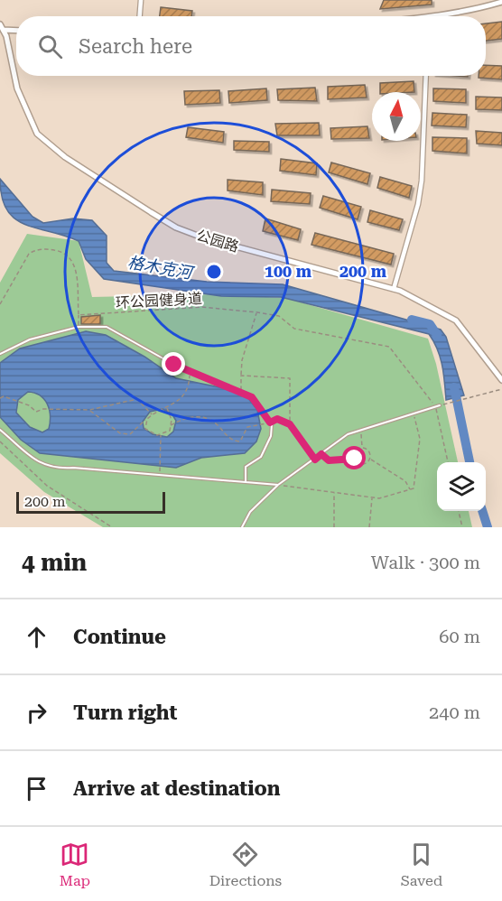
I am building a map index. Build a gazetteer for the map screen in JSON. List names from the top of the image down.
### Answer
{
  "streets": {
    "street": ["公园路"],
    "path": ["环公园健身道"]
  },
  "water": ["格木克河"],
  "scale_bar": "200 m",
  "north": "top",
  "page": {
    "search": "Search here",
    "scale": "200 m",
    "heading": ["4 min", "Walk · 300 m"],
    "list": [
      ["Continue", "60 m"],
      ["Turn right", "240 m"],
      "Arrive at destination"
    ],
    "nav": ["Map", "Directions", "Saved"]
  },
  "rings": ["100 m", "200 m"]
}
